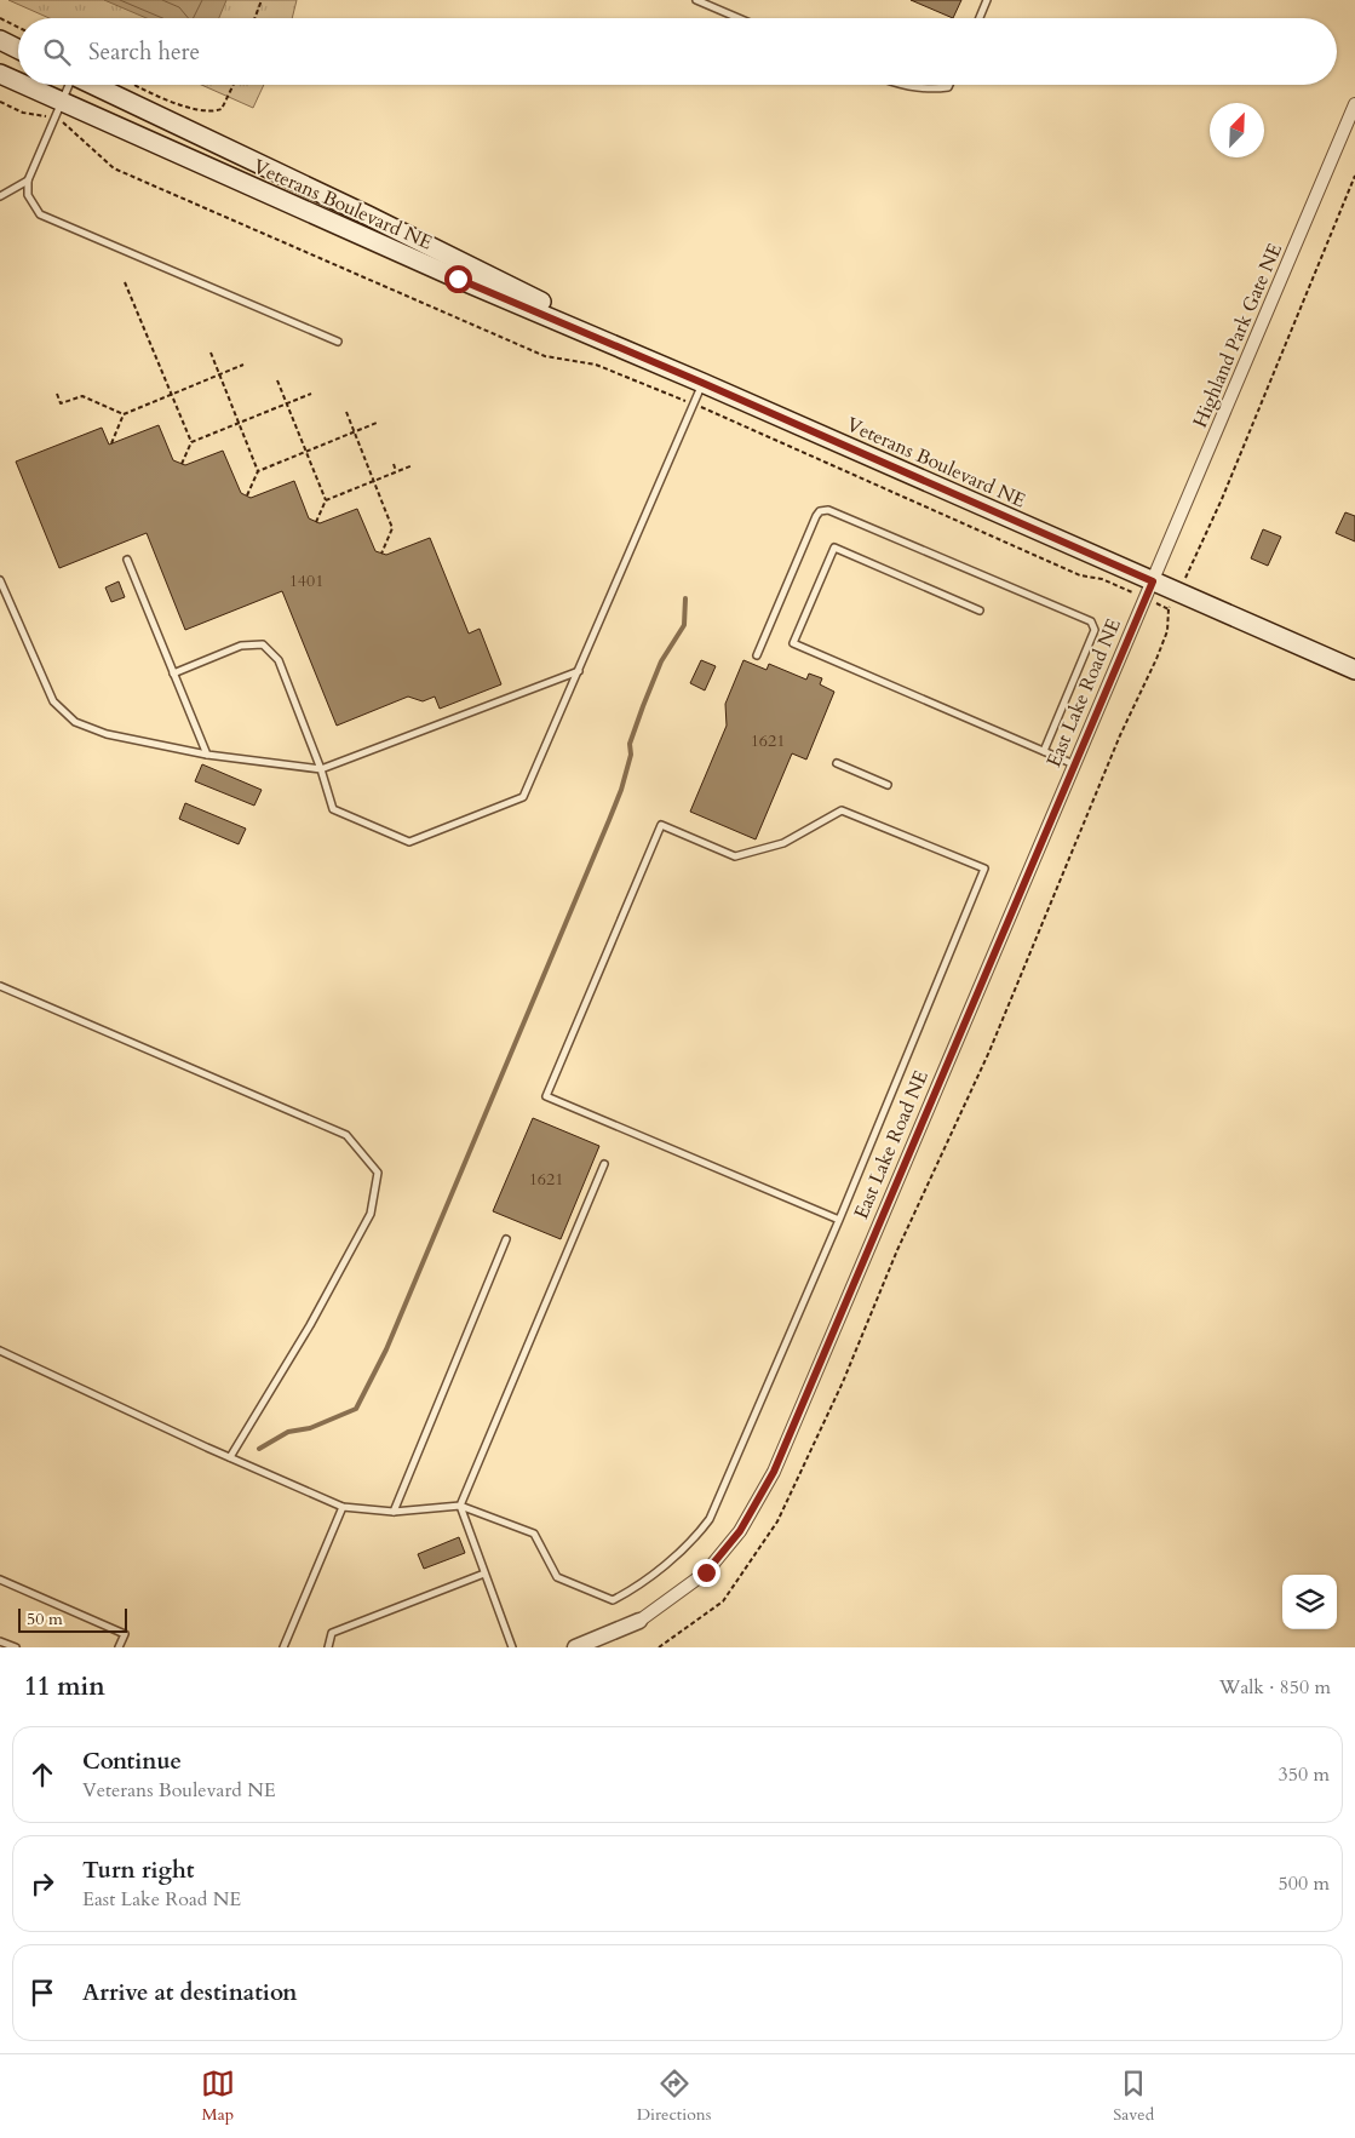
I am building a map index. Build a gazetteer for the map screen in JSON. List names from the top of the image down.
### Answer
{
  "streets": {
    "main road": ["Veterans Boulevard NE"],
    "street": ["Highland Park Gate NE", "East Lake Road NE"]
  },
  "crossings": [
    ["Veterans Boulevard NE", "Highland Park Gate NE"],
    ["Veterans Boulevard NE", "East Lake Road NE"],
    ["Highland Park Gate NE", "East Lake Road NE"]
  ],
  "house_numbers": ["1401", "1621", "1621"],
  "scale_bar": "50 m",
  "north": "top right",
  "page": {
    "search": "Search here",
    "scale": "50 m",
    "heading": ["11 min", "Walk · 850 m"],
    "list": [
      ["Continue", "Veterans Boulevard NE", "350 m"],
      ["Turn right", "East Lake Road NE", "500 m"],
      "Arrive at destination"
    ],
    "nav": ["Map", "Directions", "Saved"]
  }
}
